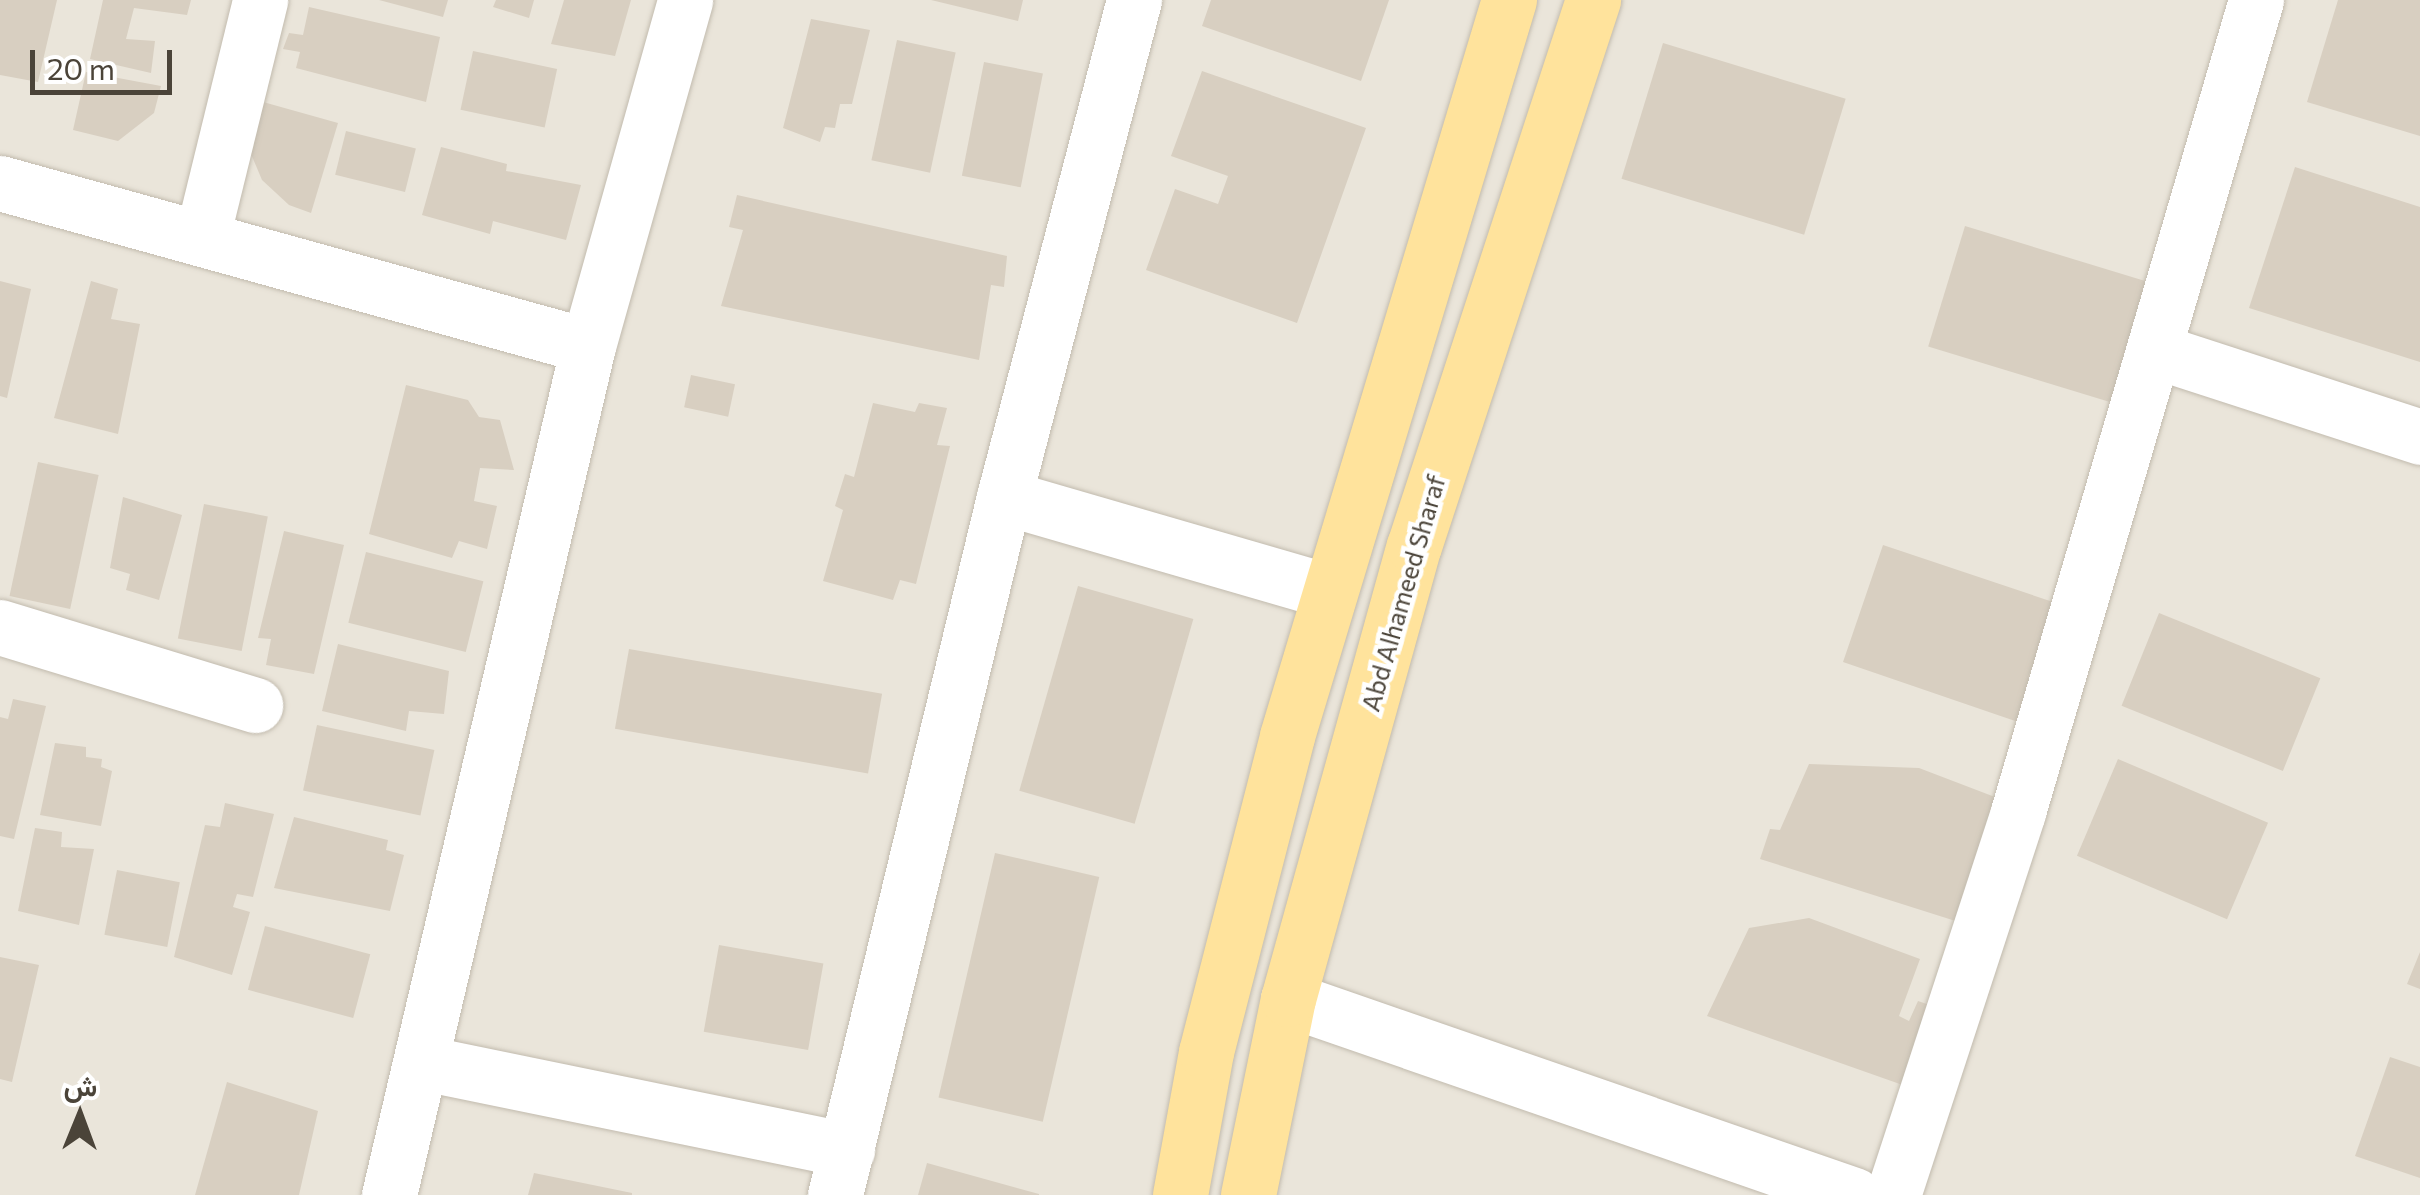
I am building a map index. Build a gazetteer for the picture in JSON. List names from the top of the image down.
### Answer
{
  "streets": {
    "main road": ["Abd Alhameed Sharaf"]
  },
  "scale_bar": "20 m",
  "north": "top"
}
